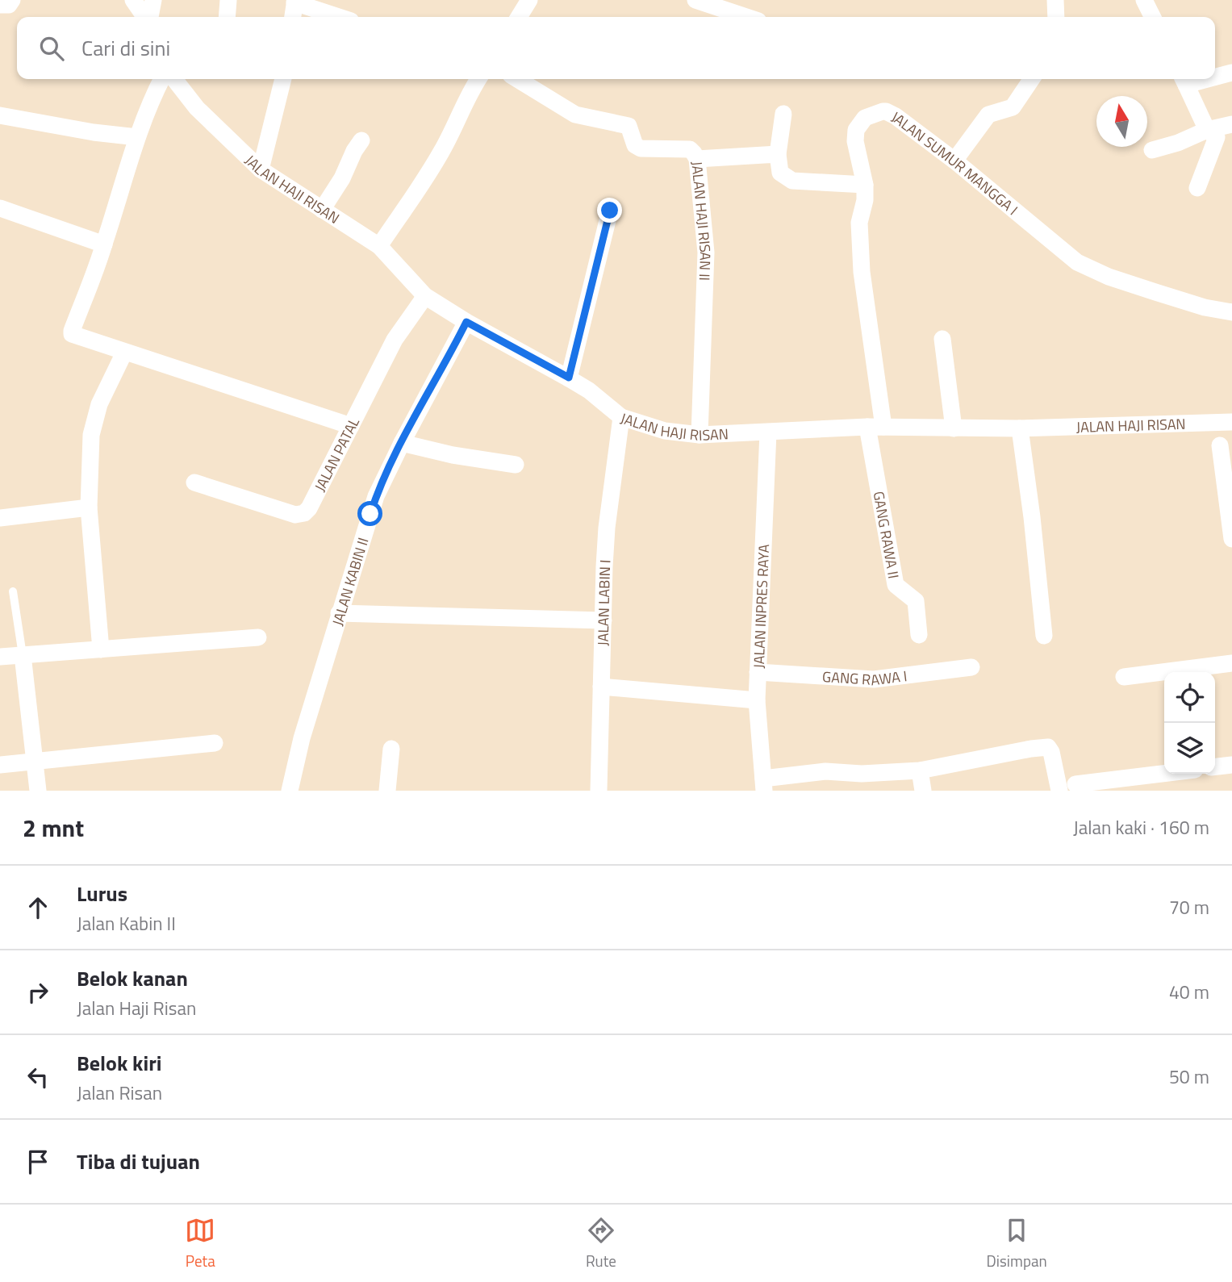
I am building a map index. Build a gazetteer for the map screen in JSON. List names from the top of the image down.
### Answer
{
  "streets": {
    "street": [
      "JALAN SUMUR MANGGA I",
      "JALAN HAJI RISAN",
      "JALAN HAJI RISAN II",
      "JALAN PATAL",
      "GANG RAWA II",
      "JALAN KABIN II",
      "JALAN LABIN I",
      "JALAN INPRES RAYA",
      "GANG RAWA I"
    ]
  },
  "crossings": [
    ["JALAN SUMUR MANGGA I", "JALAN HAJI RISAN"],
    ["JALAN SUMUR MANGGA I", "GANG RAWA II"],
    ["JALAN HAJI RISAN", "JALAN HAJI RISAN II"],
    ["JALAN HAJI RISAN", "JALAN PATAL"],
    ["JALAN HAJI RISAN", "GANG RAWA II"],
    ["JALAN HAJI RISAN", "JALAN KABIN II"],
    ["JALAN HAJI RISAN", "JALAN LABIN I"],
    ["JALAN HAJI RISAN", "JALAN INPRES RAYA"],
    ["JALAN INPRES RAYA", "GANG RAWA I"]
  ],
  "north": "top",
  "page": {
    "search": "Cari di sini",
    "heading": ["2 mnt", "Jalan kaki · 160 m"],
    "list": [
      ["Lurus", "Jalan Kabin II", "70 m"],
      ["Belok kanan", "Jalan Haji Risan", "40 m"],
      ["Belok kiri", "Jalan Risan", "50 m"],
      "Tiba di tujuan"
    ],
    "nav": ["Peta", "Rute", "Disimpan"]
  }
}
